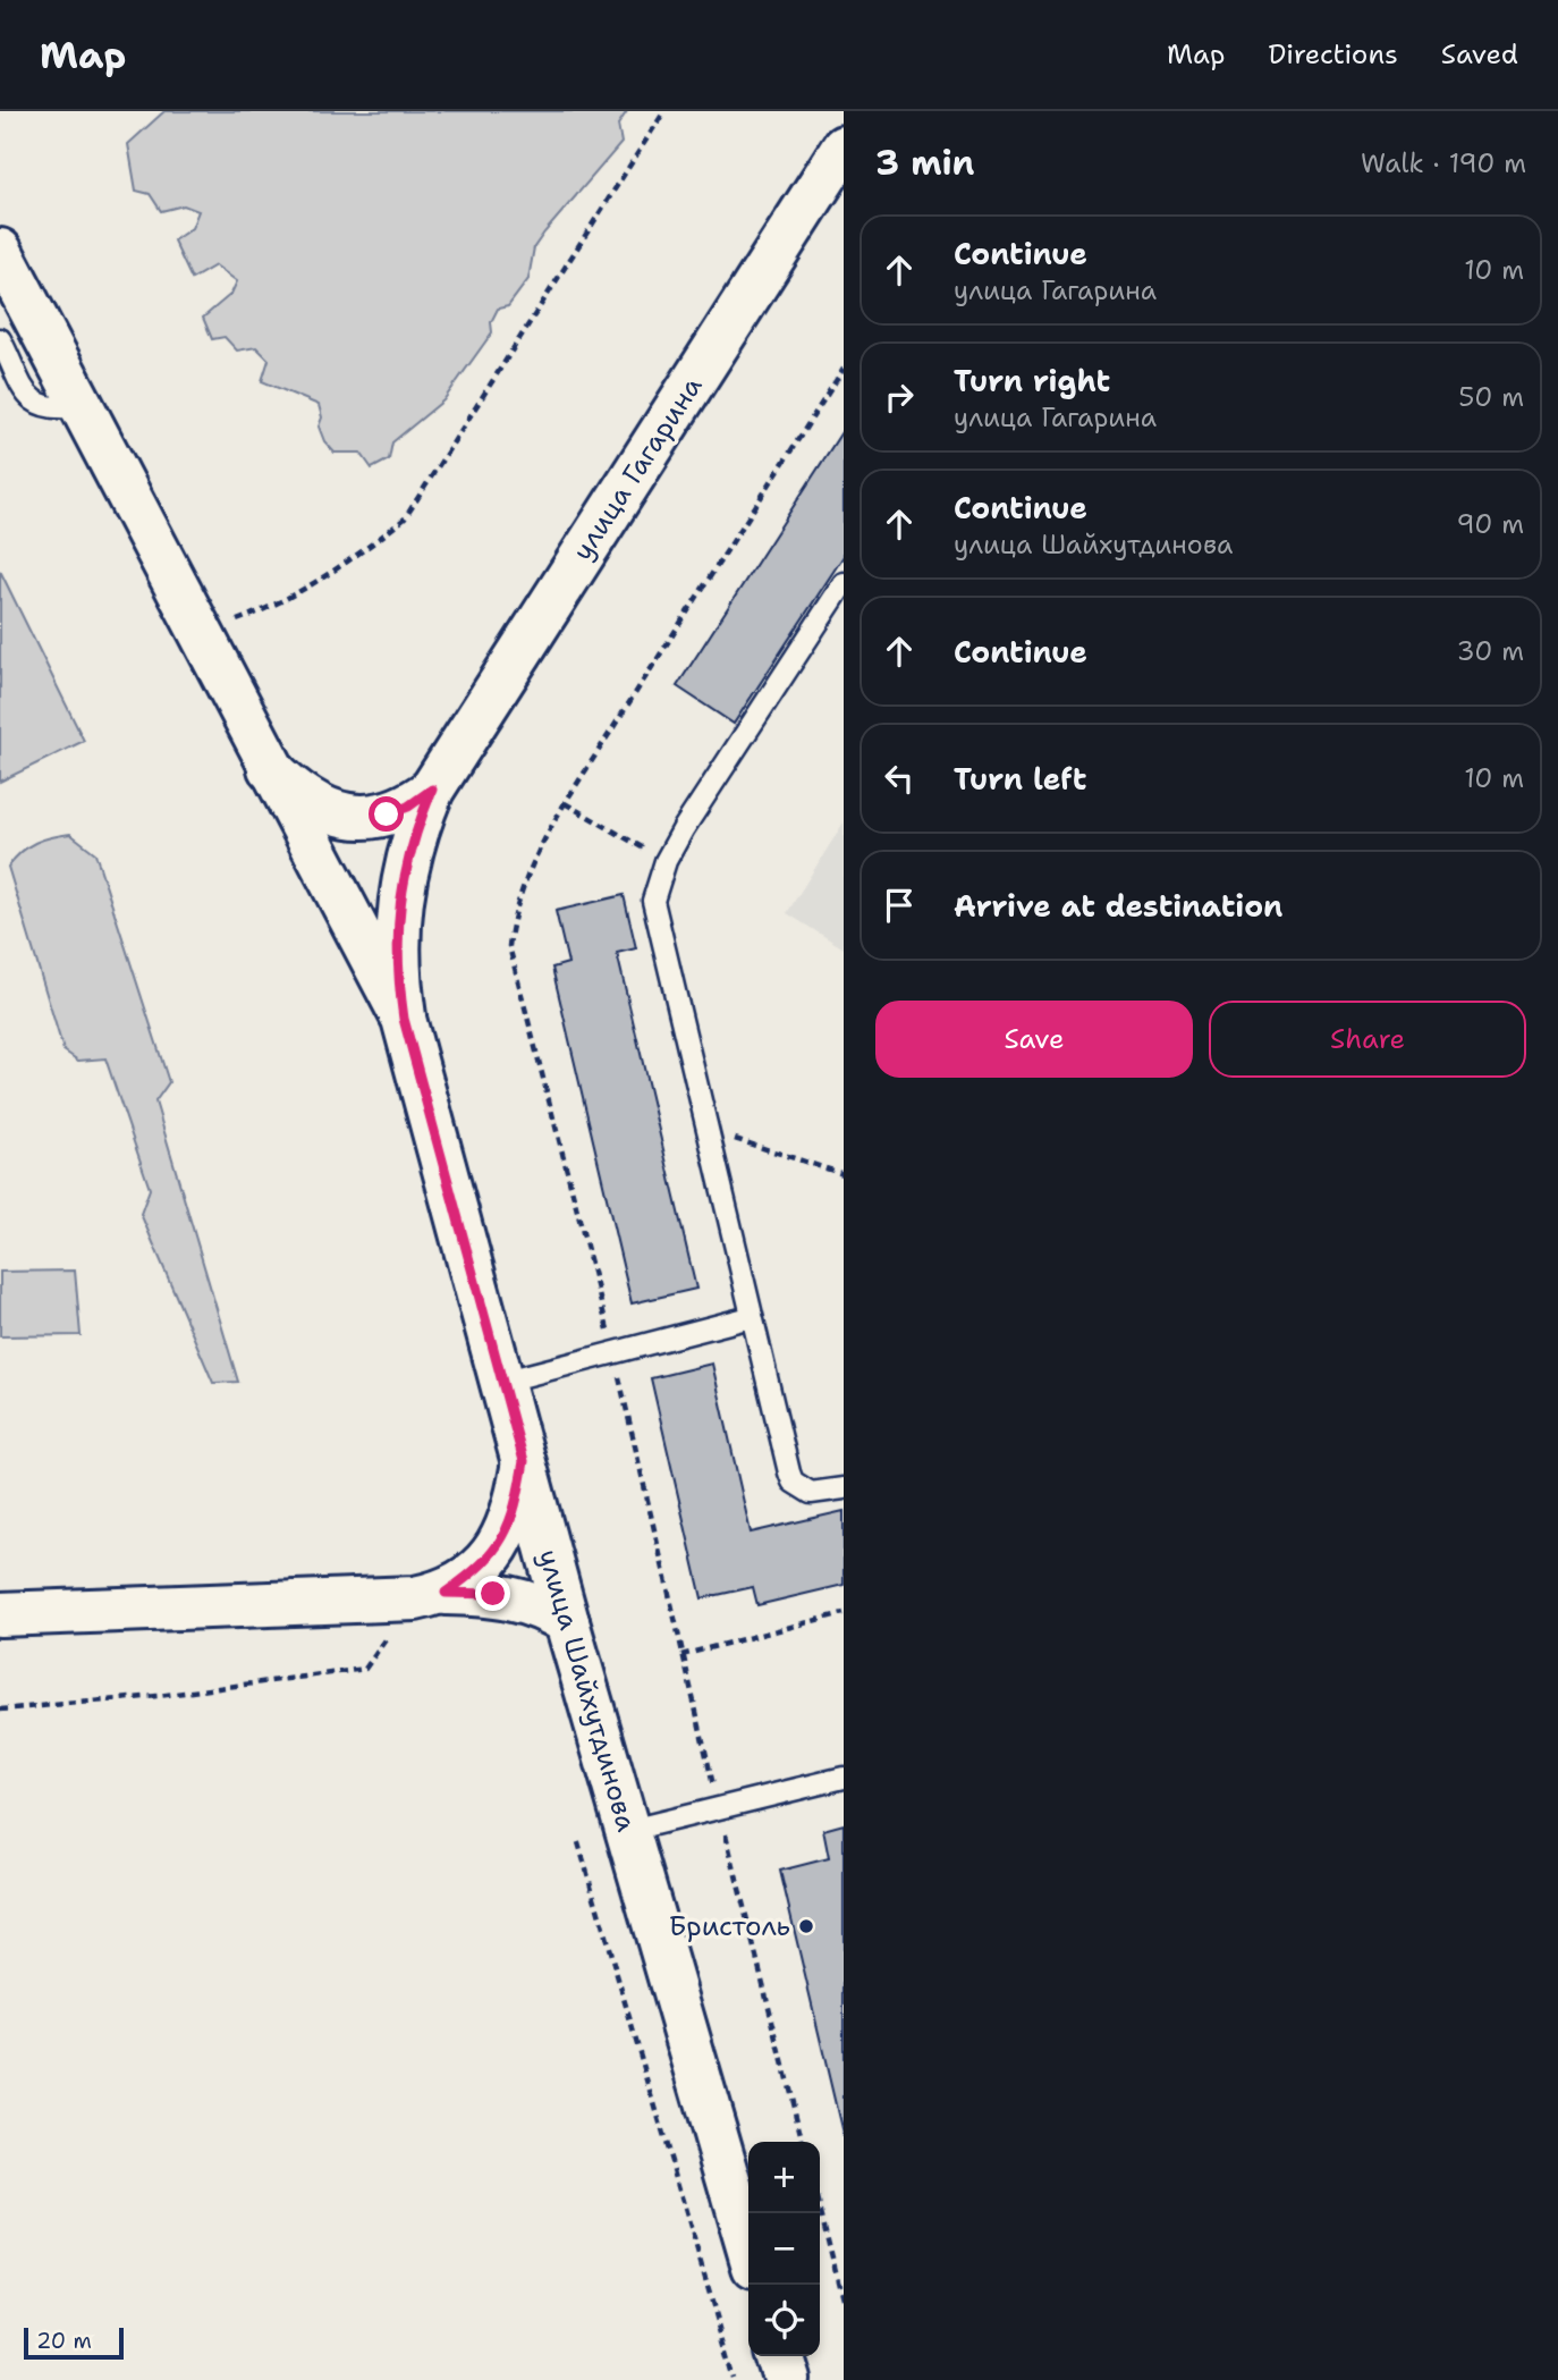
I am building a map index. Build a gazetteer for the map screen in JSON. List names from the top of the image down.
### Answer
{
  "streets": {
    "main road": ["улица Гагарина", "улица Шайхутдинова"]
  },
  "crossings": [
    ["улица Гагарина", "улица Шайхутдинова"]
  ],
  "places": ["Бристоль"],
  "scale_bar": "20 m",
  "page": {
    "header": "Map",
    "nav": ["Map", "Directions", "Saved"],
    "heading": ["3 min", "Walk · 190 m"],
    "list": [
      ["Continue", "улица Гагарина", "10 m"],
      ["Turn right", "улица Гагарина", "50 m"],
      ["Continue", "улица Шайхутдинова", "90 m"],
      ["Continue", "30 m"],
      ["Turn left", "10 m"],
      "Arrive at destination"
    ],
    "buttons": ["Save", "Share"],
    "map_buttons": ["+", "−"],
    "scale": "20 m"
  }
}
